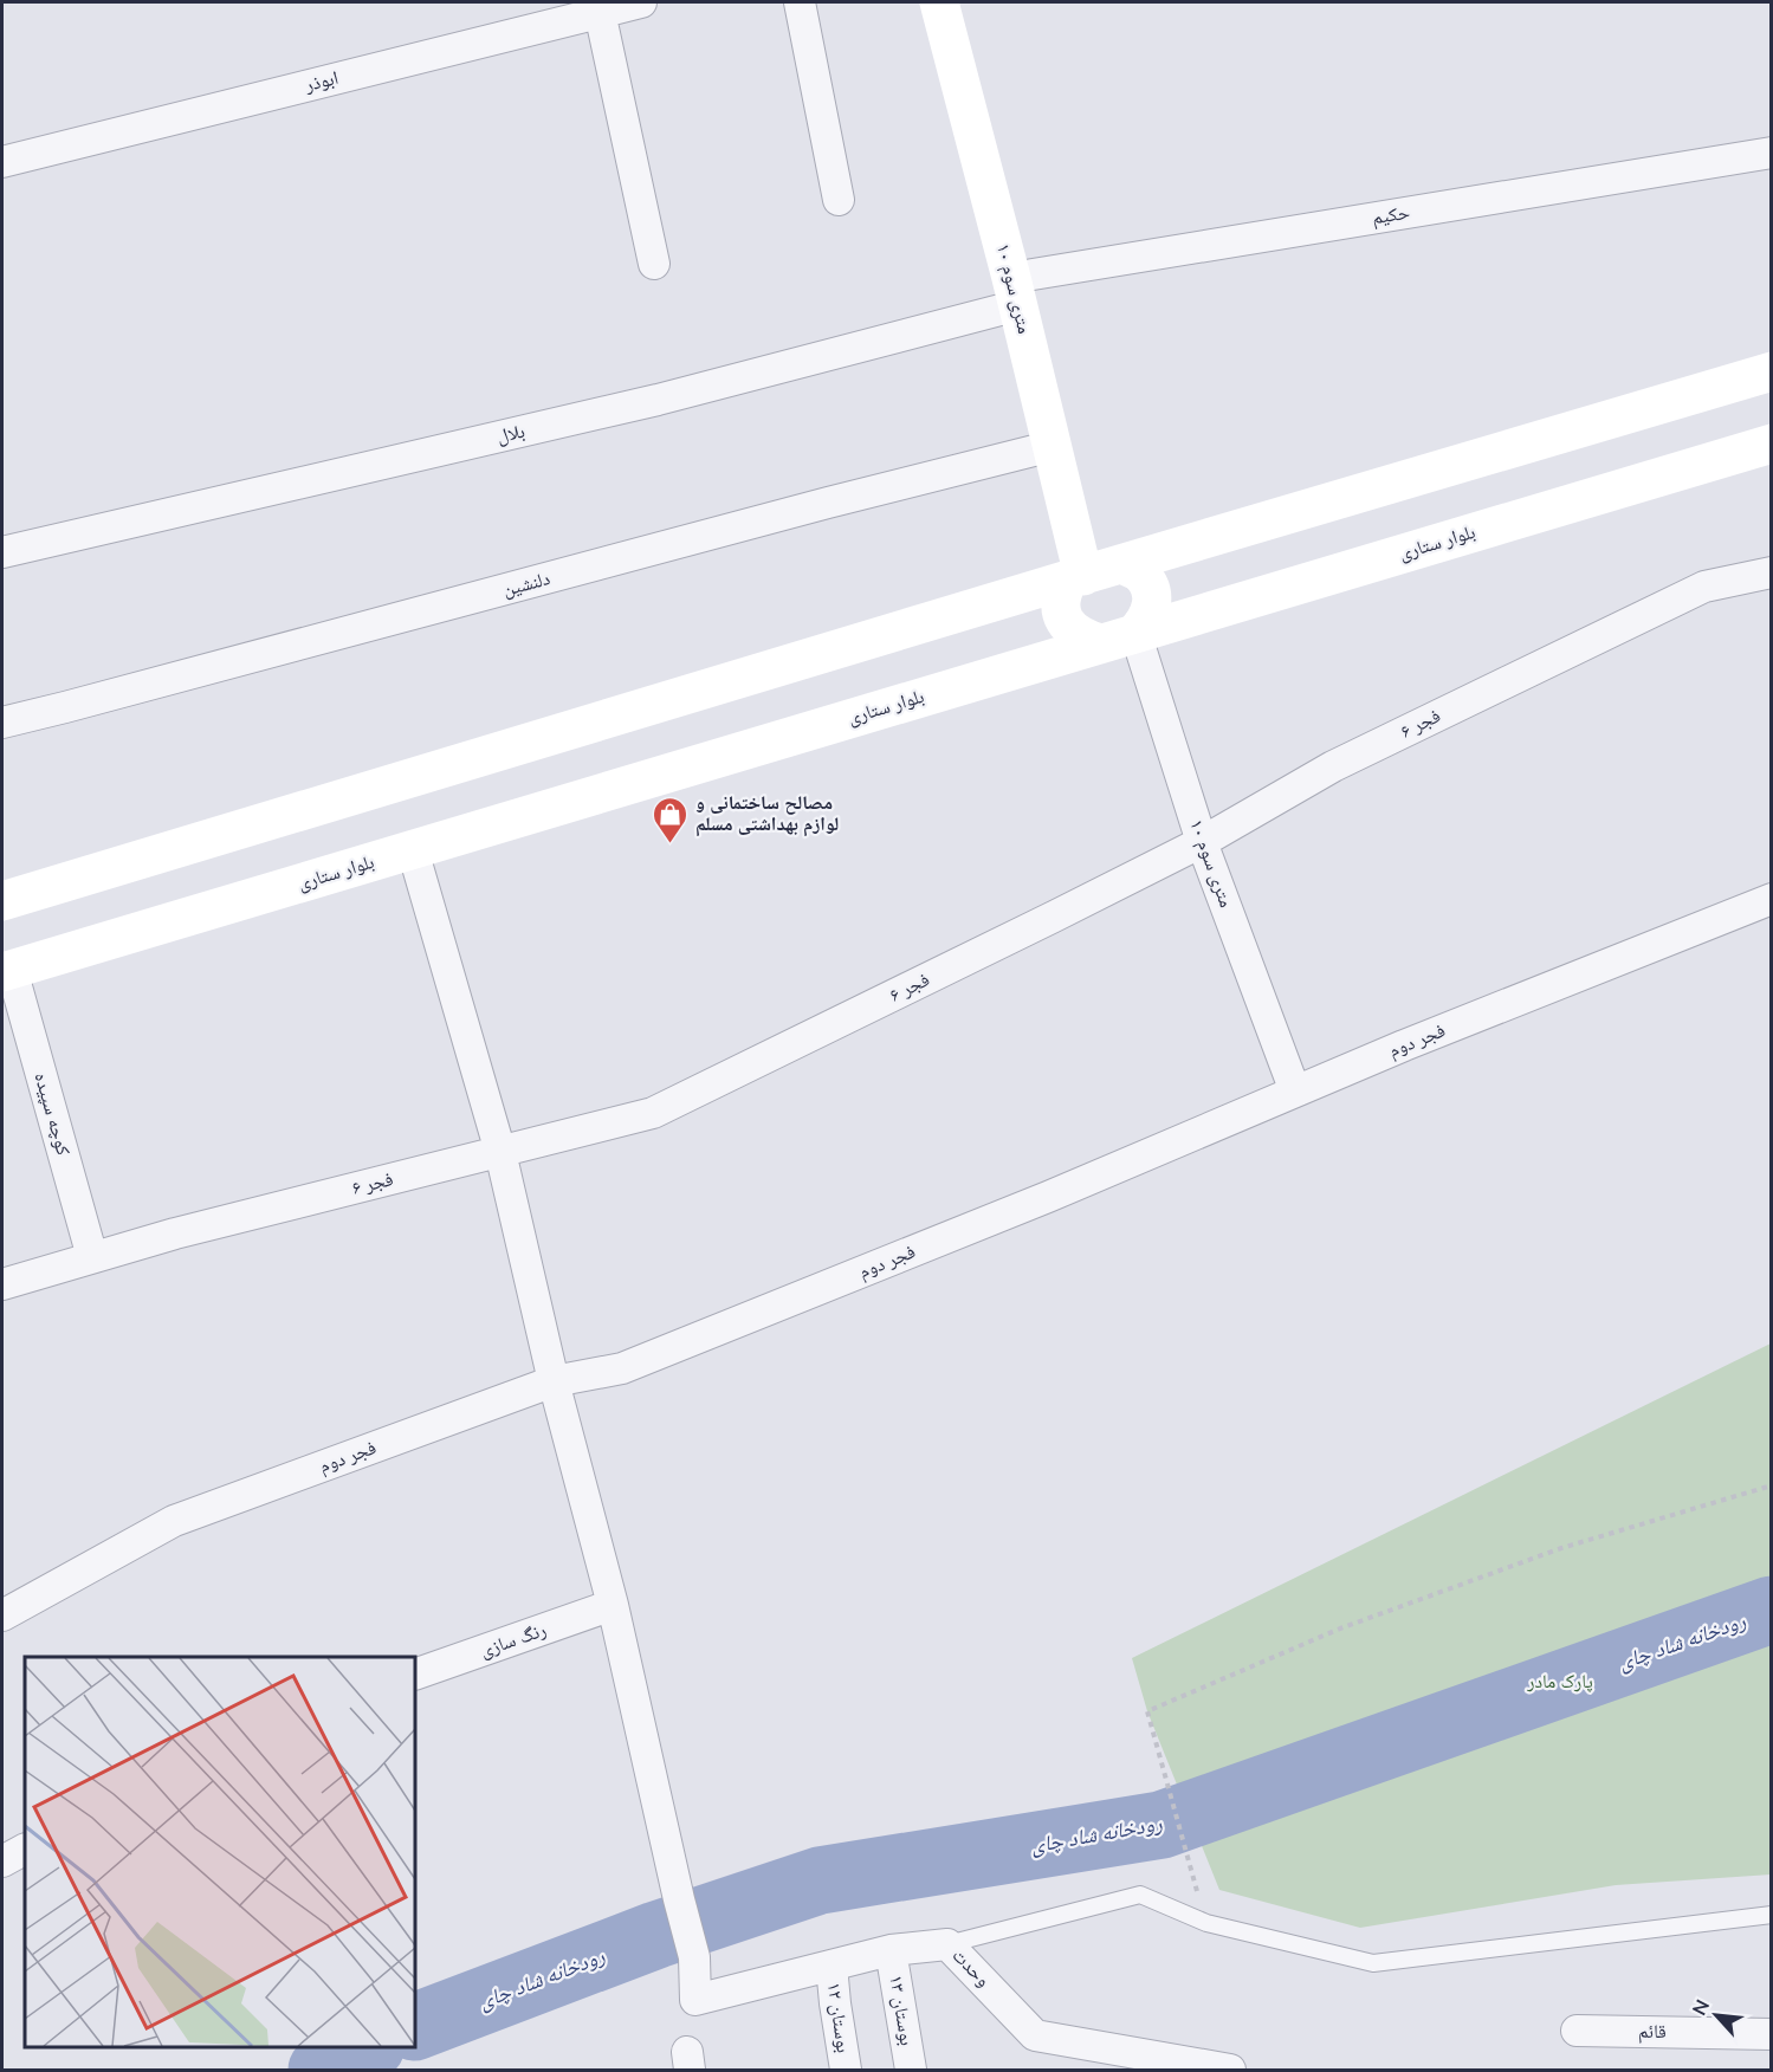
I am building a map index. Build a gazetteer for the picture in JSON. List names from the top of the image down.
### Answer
{
  "streets": {
    "main road": ["۱۰ متری سوم", "بلوار ستاری"],
    "street": [
      "ابوذر",
      "حکیم",
      "بلال",
      "دلنشین",
      "فجر ۶",
      "فجر دوم",
      "کوچه سپیده",
      "رنگ سازی",
      "وحدت",
      "بوستان ۱۳",
      "بوستان ۱۲",
      "قائم"
    ]
  },
  "crossings": [
    ["حکیم", "۱۰ متری سوم"],
    ["حکیم", "بلال"],
    ["۱۰ متری سوم", "بلال"],
    ["۱۰ متری سوم", "بلوار ستاری"],
    ["۱۰ متری سوم", "دلنشین"],
    ["۱۰ متری سوم", "فجر ۶"],
    ["۱۰ متری سوم", "فجر دوم"],
    ["بلوار ستاری", "کوچه سپیده"],
    ["فجر ۶", "کوچه سپیده"],
    ["رنگ سازی", "وحدت"],
    ["وحدت", "بوستان ۱۳"],
    ["وحدت", "بوستان ۱۲"]
  ],
  "water": ["رودخانه شاد چای"],
  "parks": ["پارک مادر"],
  "places": {
    "shop": ["مصالح ساختمانی و لوازم بهداشتی مسلم"]
  },
  "north": "top left"
}
